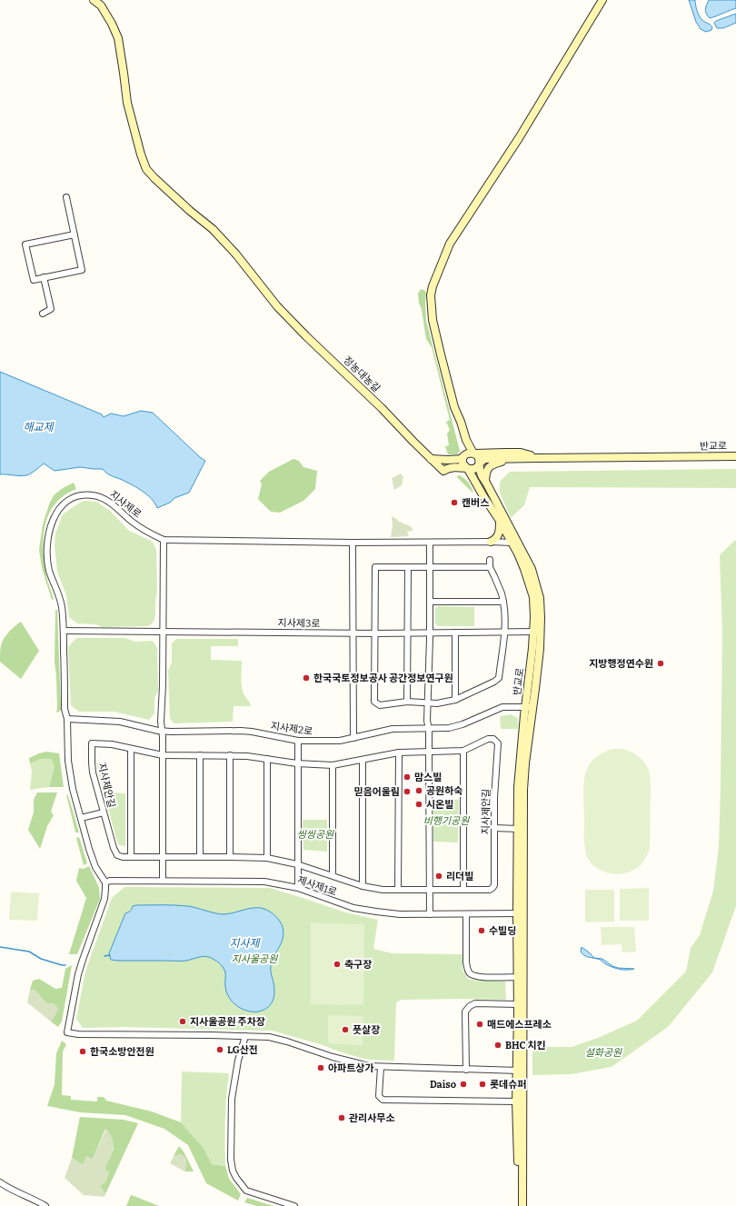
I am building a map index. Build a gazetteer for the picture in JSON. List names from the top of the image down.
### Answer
{
  "streets": {
    "street": [
      "정농대농길",
      "반교로",
      "지사제로",
      "지사제3로",
      "지사제2로",
      "지사제안길",
      "제사제1로"
    ]
  },
  "crossings": [
    ["반교로", "지사제로"],
    ["반교로", "지사제3로"],
    ["반교로", "지사제2로"],
    ["반교로", "제사제1로"],
    ["지사제로", "지사제3로"],
    ["지사제로", "지사제2로"],
    ["지사제로", "제사제1로"]
  ],
  "water": ["해교제", "지사제"],
  "parks": [
    "비행기공원",
    "씽씽공원",
    "지사울공원",
    "설화공원"
  ],
  "places": [
    "캔버스",
    "지방행정연수원",
    "한국국토정보공사 공간정보연구원",
    "맘스빌",
    "공원하숙",
    "믿음어울림",
    "시온빌",
    "리더빌",
    "수빌딩",
    "축구장",
    "지사울공원 주차장",
    "매드에스프레소",
    "풋살장",
    "BHC 치킨",
    "LG산전",
    "한국소방안전원",
    "아파트상가",
    "Daiso",
    "롯데슈퍼",
    "관리사무소"
  ]
}
